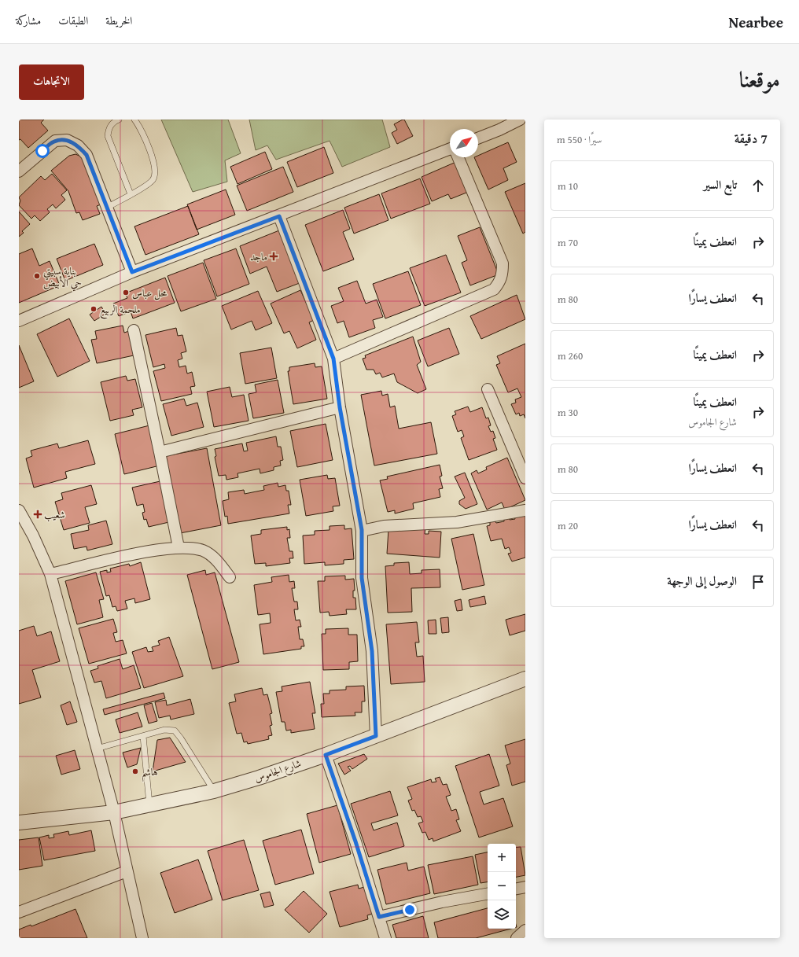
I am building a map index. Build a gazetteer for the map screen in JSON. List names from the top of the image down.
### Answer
{
  "streets": {
    "street": ["شارع الجاموس"]
  },
  "places": {
    "health": ["ماجد", "شعيب"],
    "other": [
      "بناية سبيتي حي الأبيض",
      "محل عباس",
      "ملحمة الربيع",
      "هاشم"
    ]
  },
  "north": "top right",
  "page": {
    "header": "Nearbee",
    "nav": ["الخريطة", "الطبقات", "مشاركة"],
    "title": "موقعنا",
    "buttons": "الاتجاهات",
    "heading": ["7 دقيقة", "سيرًا · 550 m"],
    "list": [
      ["تابع السير", "10 m"],
      ["انعطف يمينًا", "70 m"],
      ["انعطف يسارًا", "80 m"],
      ["انعطف يمينًا", "260 m"],
      ["انعطف يمينًا", "شارع الجاموس", "30 m"],
      ["انعطف يسارًا", "80 m"],
      ["انعطف يسارًا", "20 m"],
      "الوصول إلى الوجهة"
    ],
    "map_buttons": ["+", "−"]
  }
}
